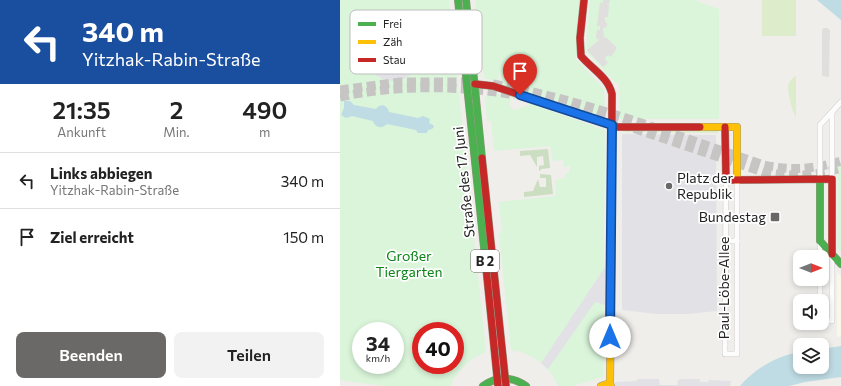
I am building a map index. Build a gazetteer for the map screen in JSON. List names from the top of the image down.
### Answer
{
  "streets": {
    "street": ["Straße des 17. Juni", "B 2", "Paul-Löbe-Allee"]
  },
  "parks": ["Großer Tiergarten"],
  "places": {
    "other": ["Platz der Republik"],
    "transit": ["Bundestag"]
  },
  "legend": ["Frei", "Zäh", "Stau"],
  "north": "right",
  "page": {
    "turn": ["340 m", "Yitzhak-Rabin-Straße"],
    "eta": [
      "21:35",
      "Ankunft",
      "2",
      "Min.",
      "490",
      "m"
    ],
    "list": [
      {
        "name": "Links abbiegen",
        "note": "Yitzhak-Rabin-Straße",
        "value": "340 m"
      },
      {
        "name": "Ziel erreicht",
        "value": "150 m"
      }
    ],
    "speed": "34 km/h",
    "limit": "40",
    "buttons": ["Beenden", "Teilen"]
  }
}
